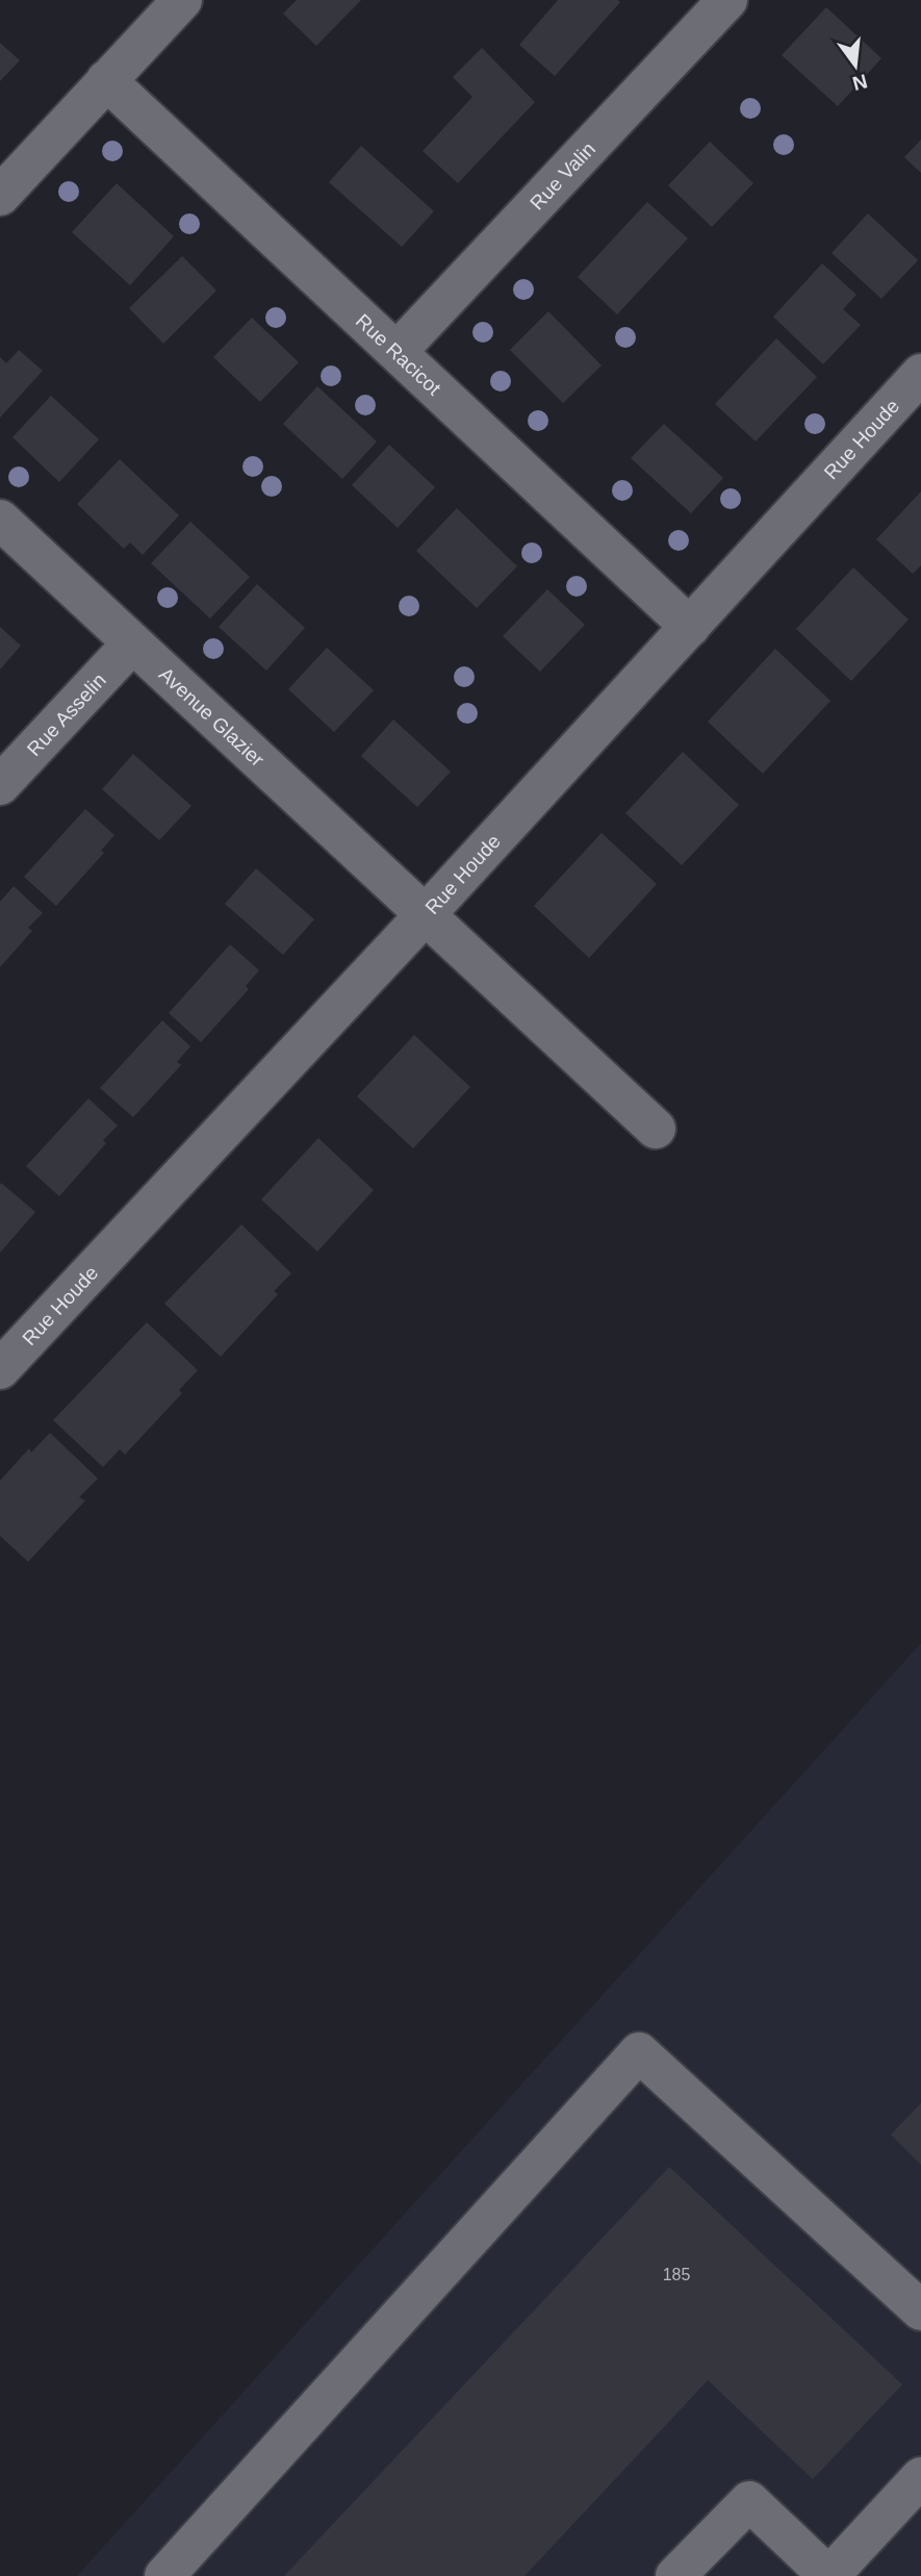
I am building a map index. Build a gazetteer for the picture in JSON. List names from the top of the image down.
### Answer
{
  "streets": {
    "street": [
      "Rue Valin",
      "Rue Racicot",
      "Rue Houde",
      "Rue Asselin",
      "Avenue Glazier"
    ]
  },
  "crossings": [
    ["Rue Valin", "Rue Racicot"],
    ["Rue Racicot", "Rue Houde"],
    ["Rue Houde", "Avenue Glazier"],
    ["Rue Asselin", "Avenue Glazier"]
  ],
  "house_numbers": ["185"],
  "north": "bottom"
}
